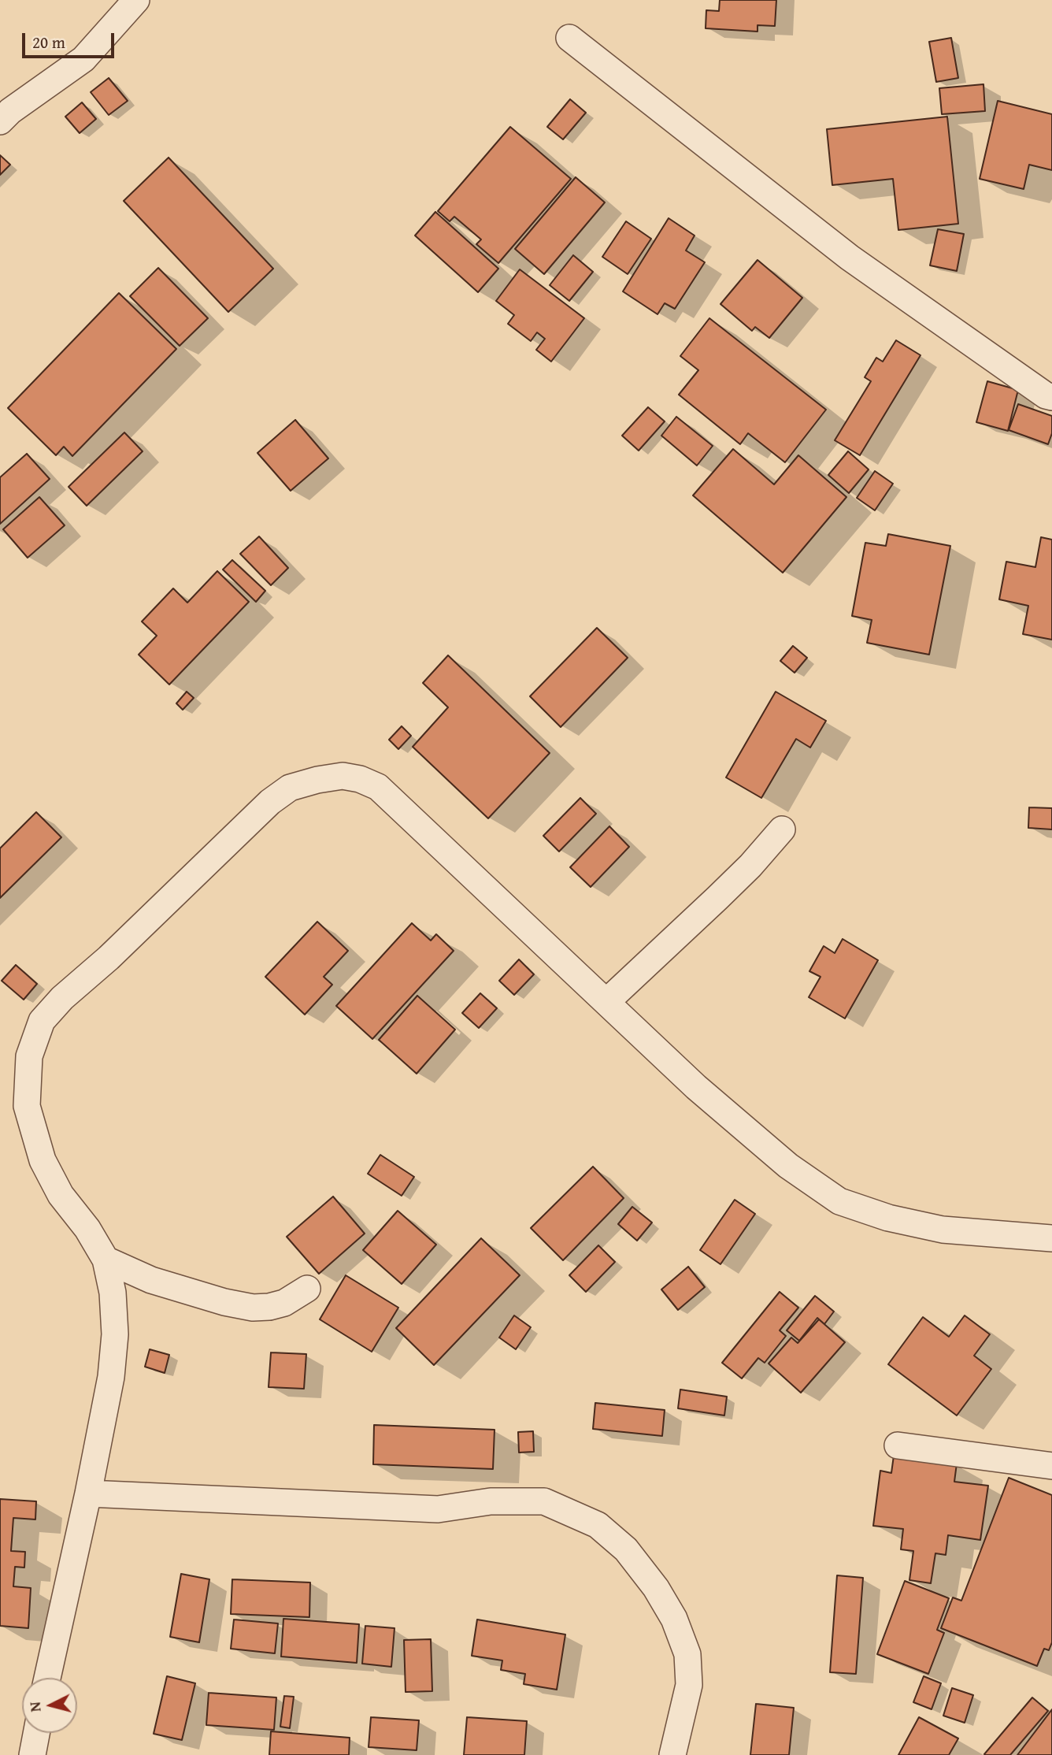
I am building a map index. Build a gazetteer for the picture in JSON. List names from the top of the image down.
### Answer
{
  "scale_bar": "20 m",
  "north": "left"
}
